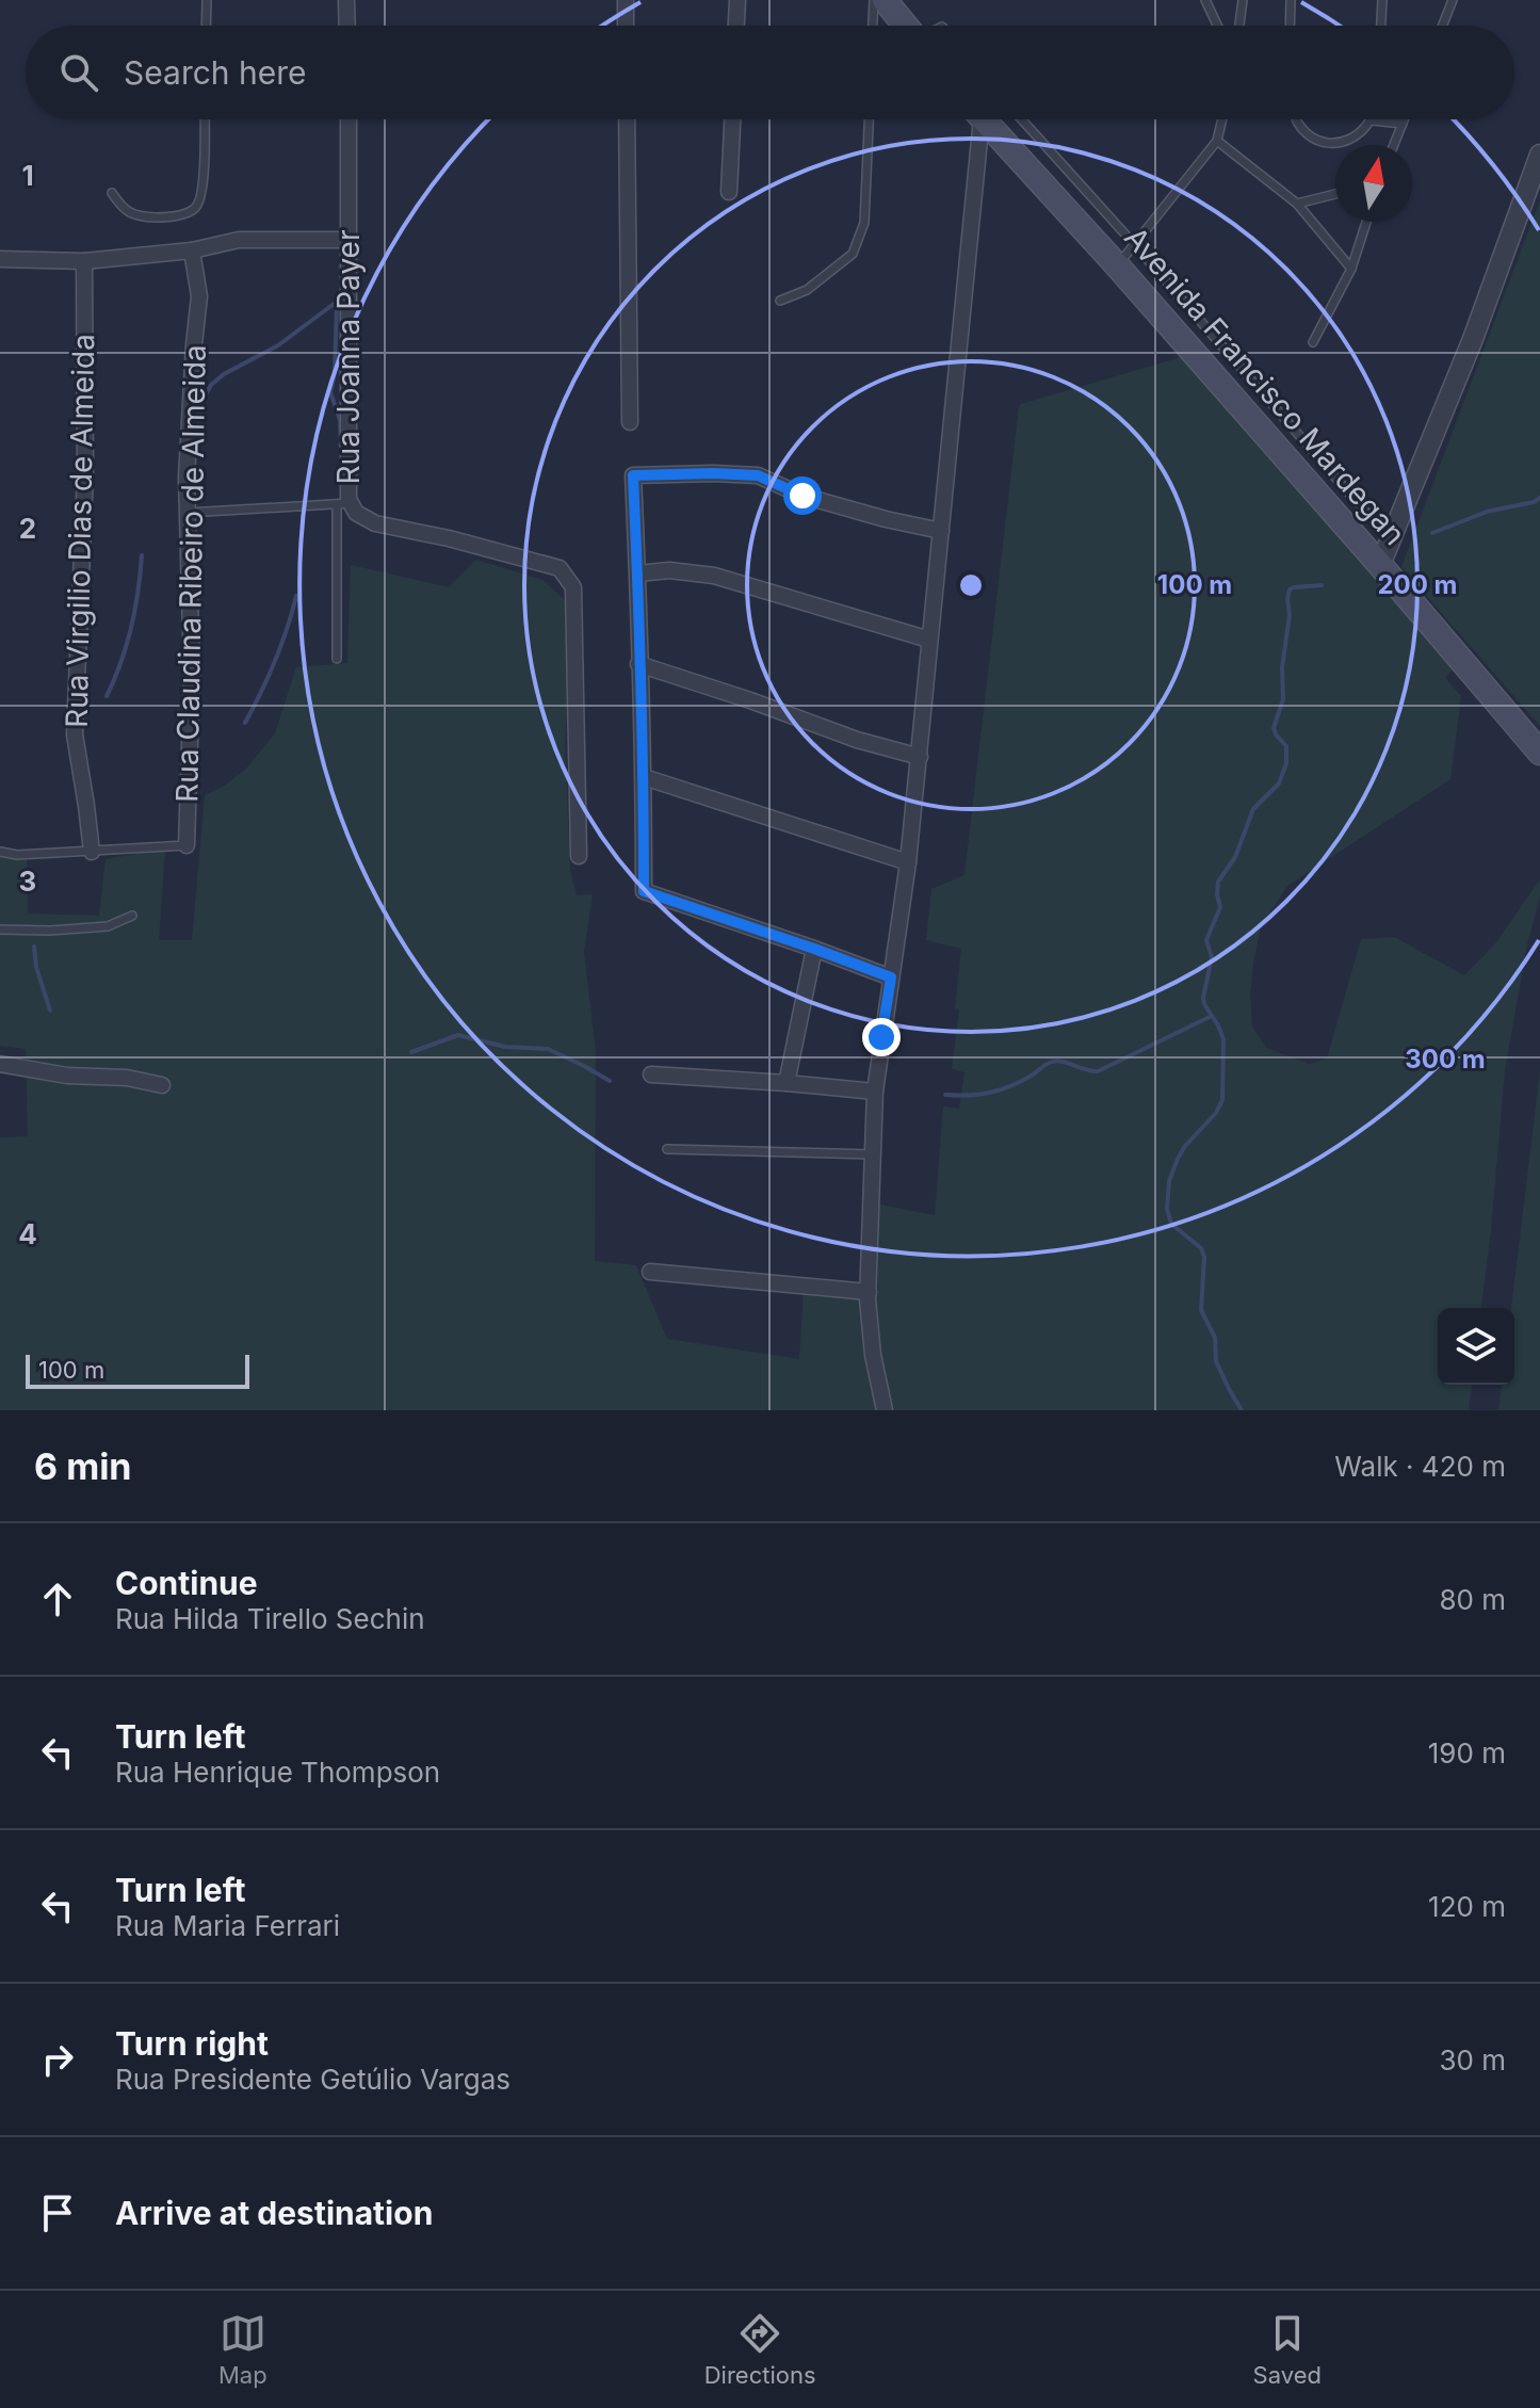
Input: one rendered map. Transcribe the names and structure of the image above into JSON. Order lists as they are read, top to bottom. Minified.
{"streets":{"main road":["Avenida Francisco Mardegan"],"street":["Rua Joanna Payer","Rua Virgilio Dias de Almeida","Rua Claudina Ribeiro de Almeida"]},"scale_bar":"100 m","north":"top","page":{"search":"Search here","scale":"100 m","heading":["6 min","Walk · 420 m"],"list":[["Continue","Rua Hilda Tirello Sechin","80 m"],["Turn left","Rua Henrique Thompson","190 m"],["Turn left","Rua Maria Ferrari","120 m"],["Turn right","Rua Presidente Getúlio Vargas","30 m"],"Arrive at destination"],"nav":["Map","Directions","Saved"]},"grid":{"rows":["1","2","3","4"]},"rings":["100 m","200 m","300 m"]}
